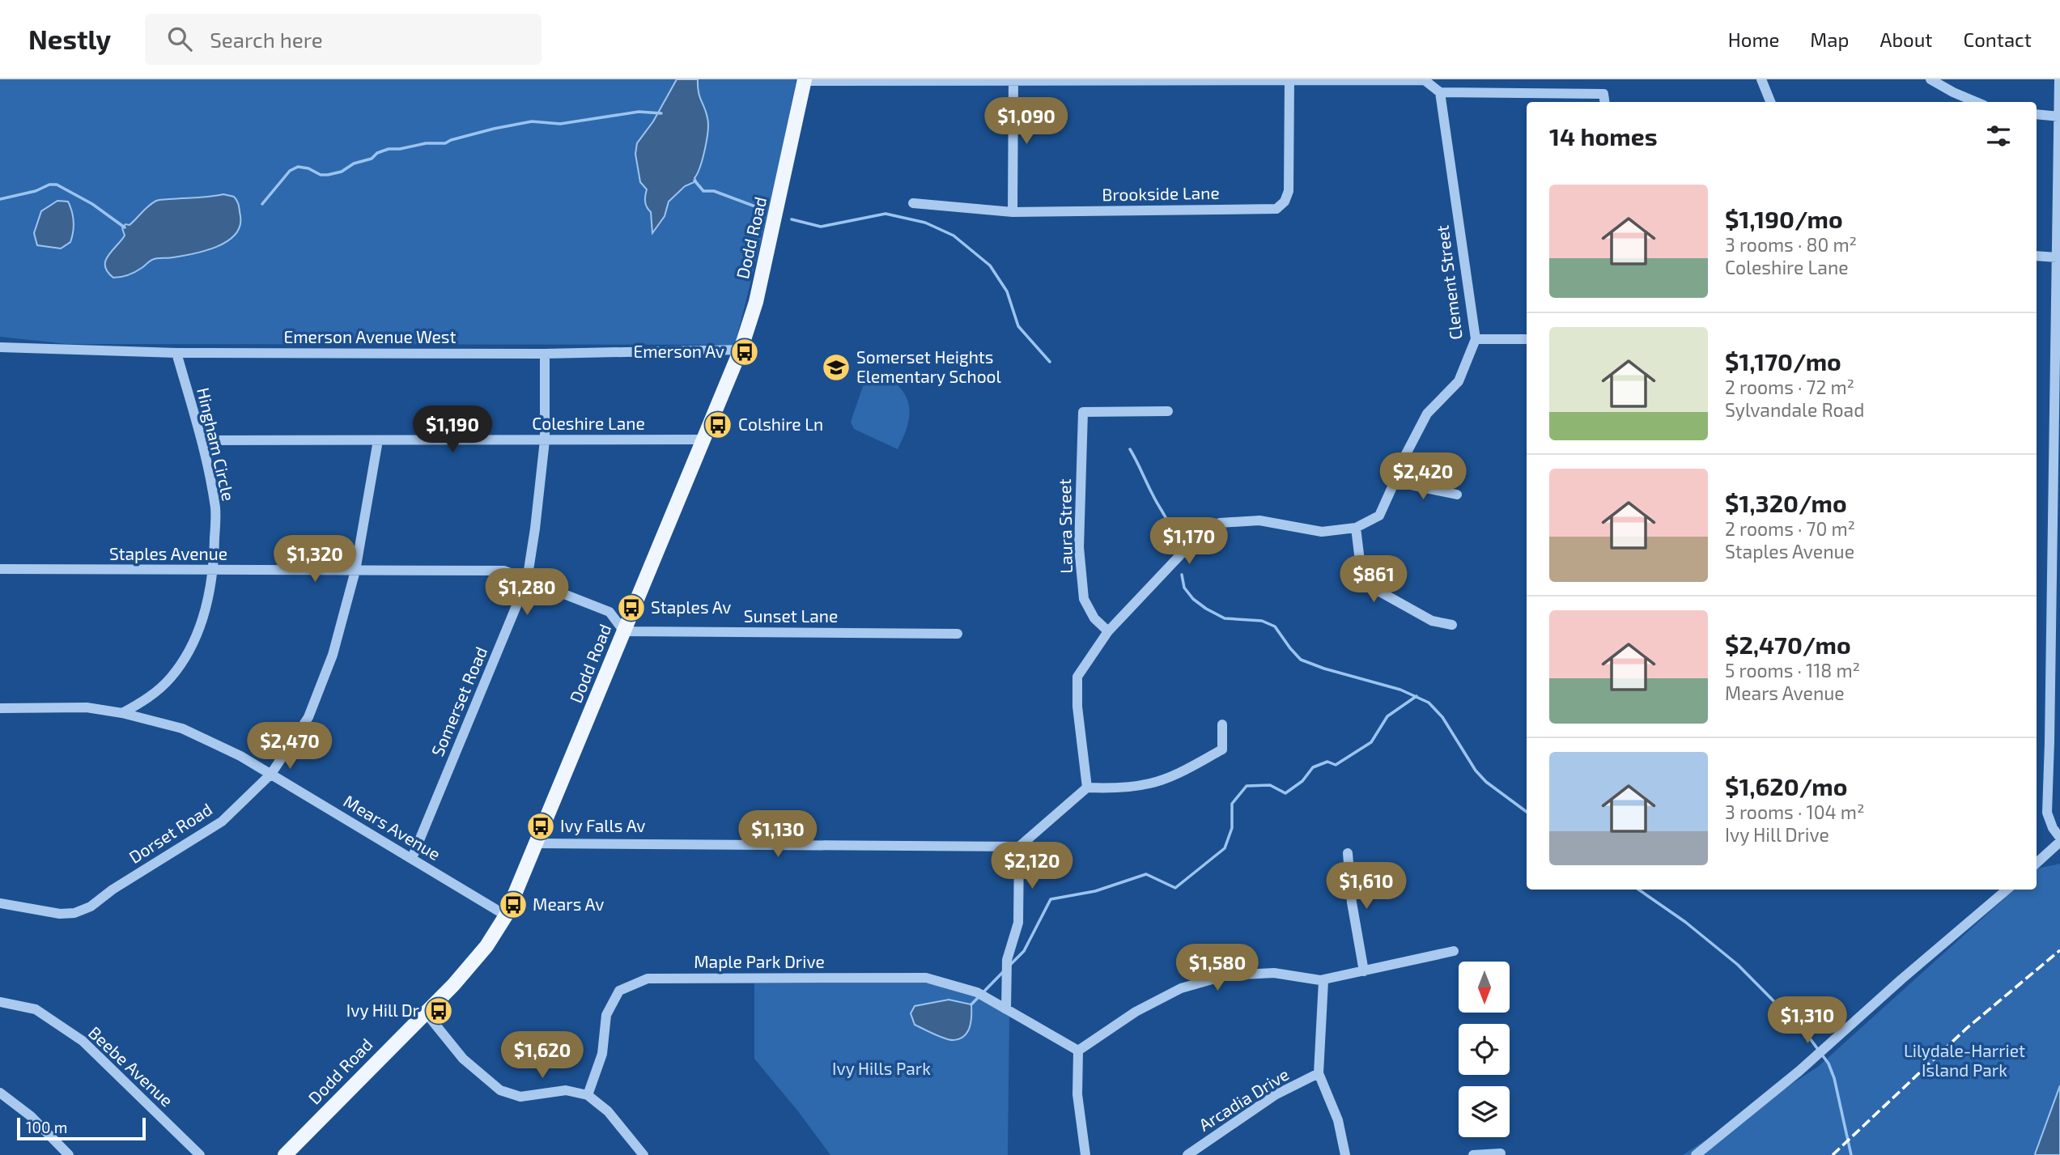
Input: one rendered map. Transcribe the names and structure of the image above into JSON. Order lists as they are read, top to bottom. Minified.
{"streets":{"main road":["Dodd Road"],"street":["Brookside Lane","Clement Street","Emerson Avenue West","Coleshire Lane","Hingham Circle","Laura Street","Staples Avenue","Sunset Lane","Somerset Road","Mears Avenue","Dorset Road","Maple Park Drive","Beebe Avenue","Arcadia Drive"]},"crossings":[["Dodd Road","Emerson Avenue West"],["Dodd Road","Coleshire Lane"],["Dodd Road","Staples Avenue"],["Dodd Road","Sunset Lane"],["Dodd Road","Mears Avenue"],["Emerson Avenue West","Hingham Circle"],["Emerson Avenue West","Somerset Road"],["Coleshire Lane","Hingham Circle"],["Coleshire Lane","Somerset Road"],["Coleshire Lane","Dorset Road"],["Hingham Circle","Staples Avenue"],["Hingham Circle","Mears Avenue"],["Staples Avenue","Sunset Lane"],["Staples Avenue","Somerset Road"],["Staples Avenue","Dorset Road"],["Somerset Road","Mears Avenue"],["Mears Avenue","Dorset Road"]],"parks":["Lilydale-Harriet Island Park","Ivy Hills Park"],"places":{"bus stop":["Emerson Av","Colshire Ln","Staples Av","Ivy Falls Av","Mears Av","Ivy Hill Dr"],"school or university":["Somerset Heights Elementary School"]},"scale_bar":"100 m","north":"bottom","page":{"header":"Nestly","search":"Search here","nav":["Home","Map","About","Contact"],"price":["$1,090","$1,190","$2,420","$1,170","$1,320","$861","$1,280","$2,470","$1,130","$2,120","$1,610","$1,580","$1,310","$1,620"],"heading":"14 homes","list":[{"name":"$1,190/mo","note":"3 rooms · 80 m² · Coleshire Lane"},{"name":"$1,170/mo","note":"2 rooms · 72 m² · Sylvandale Road"},{"name":"$1,320/mo","note":"2 rooms · 70 m² · Staples Avenue"},{"name":"$2,470/mo","note":"5 rooms · 118 m² · Mears Avenue"},{"name":"$1,620/mo","note":"3 rooms · 104 m² · Ivy Hill Drive"}],"scale":"100 m"}}
